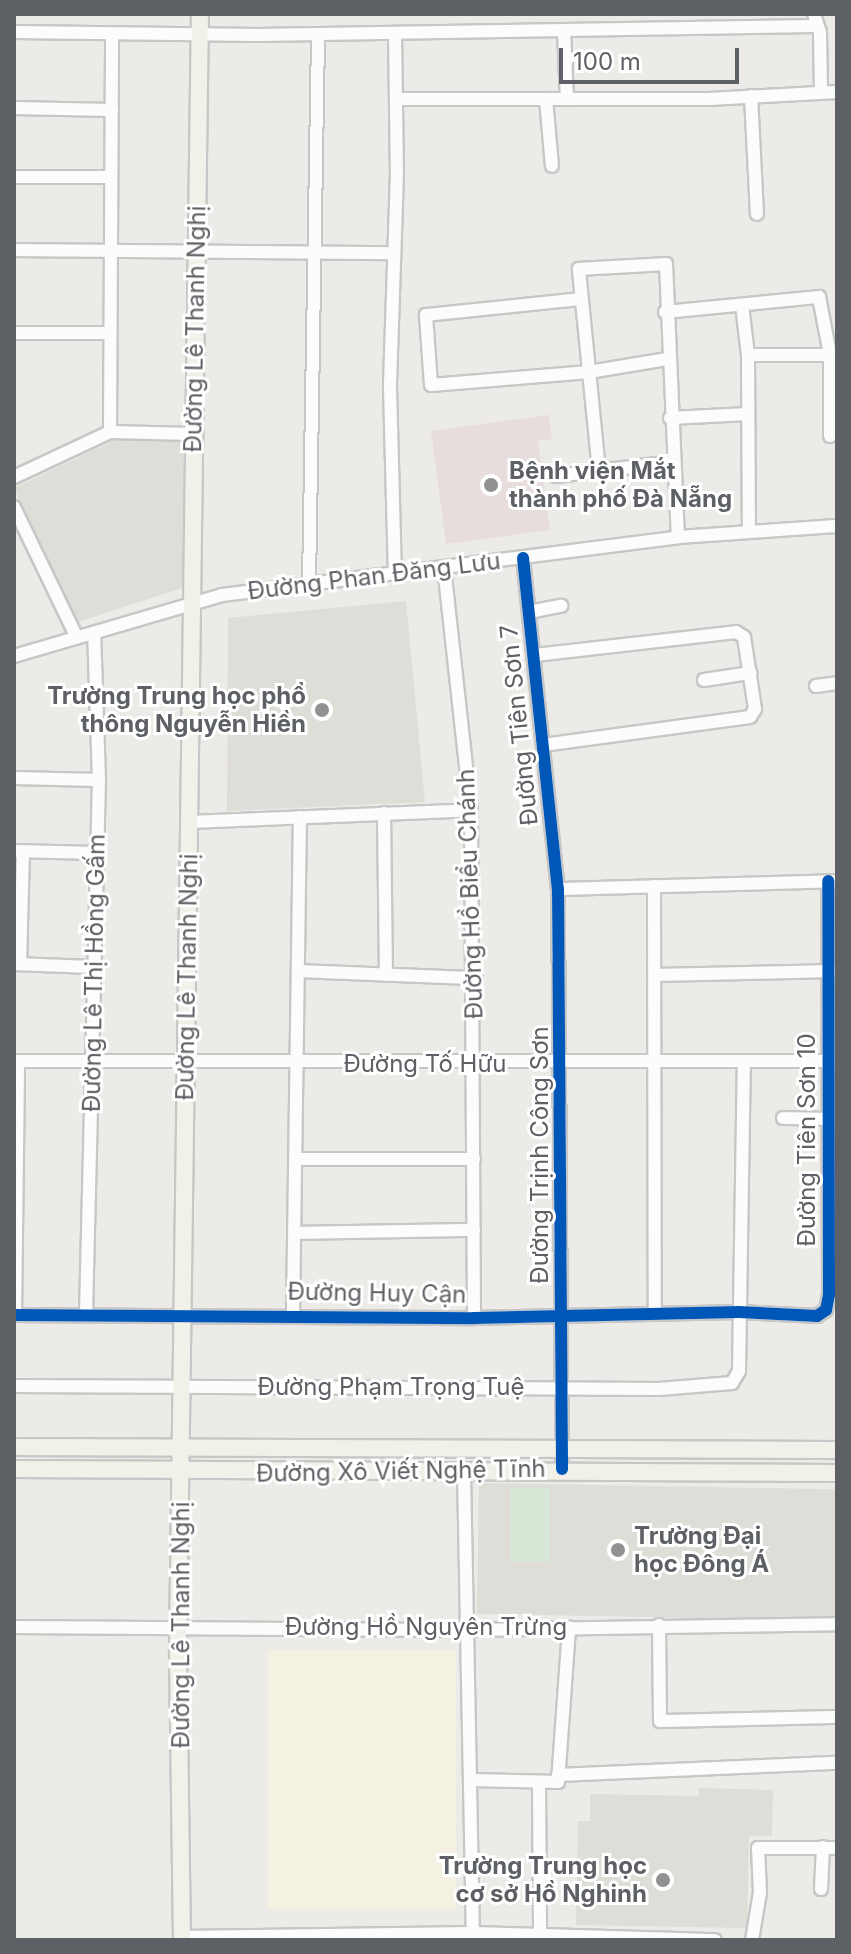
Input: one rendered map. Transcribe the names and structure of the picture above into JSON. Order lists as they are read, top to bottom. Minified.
{"streets":{"main road":["Đường Lê Thanh Nghị","Đường Xô Viết Nghệ Tĩnh"],"street":["Đường Phan Đăng Lưu","Đường Tiên Sơn 7","Đường Hồ Biểu Chánh","Đường Lê Thị Hồng Gấm","Đường Tố Hữu","Đường Tiên Sơn 10","Đường Trịnh Công Sơn","Đường Huy Cận","Đường Phạm Trọng Tuệ","Đường Hồ Nguyên Trừng"]},"crossings":[["Đường Lê Thanh Nghị","Đường Phan Đăng Lưu"],["Đường Lê Thanh Nghị","Đường Tố Hữu"],["Đường Lê Thanh Nghị","Đường Huy Cận"],["Đường Lê Thanh Nghị","Đường Phạm Trọng Tuệ"],["Đường Lê Thanh Nghị","Đường Xô Viết Nghệ Tĩnh"],["Đường Lê Thanh Nghị","Đường Hồ Nguyên Trừng"],["Đường Phan Đăng Lưu","Đường Tiên Sơn 7"],["Đường Phan Đăng Lưu","Đường Hồ Biểu Chánh"],["Đường Phan Đăng Lưu","Đường Lê Thị Hồng Gấm"],["Đường Tiên Sơn 7","Đường Trịnh Công Sơn"],["Đường Hồ Biểu Chánh","Đường Tố Hữu"],["Đường Hồ Biểu Chánh","Đường Huy Cận"],["Đường Lê Thị Hồng Gấm","Đường Tố Hữu"],["Đường Lê Thị Hồng Gấm","Đường Huy Cận"],["Đường Tố Hữu","Đường Tiên Sơn 10"],["Đường Tố Hữu","Đường Trịnh Công Sơn"],["Đường Tố Hữu","Đường Phạm Trọng Tuệ"],["Đường Tiên Sơn 10","Đường Huy Cận"],["Đường Tiên Sơn 10","Đường Phạm Trọng Tuệ"],["Đường Trịnh Công Sơn","Đường Huy Cận"],["Đường Trịnh Công Sơn","Đường Phạm Trọng Tuệ"],["Đường Trịnh Công Sơn","Đường Xô Viết Nghệ Tĩnh"],["Đường Huy Cận","Đường Phạm Trọng Tuệ"]],"places":["Bệnh viện Mắt thành phố Đà Nẵng","Trường Trung học phổ thông Nguyễn Hiền","Trường Đại học Đông Á","Trường Trung học cơ sở Hồ Nghinh"],"scale_bar":"100 m"}
